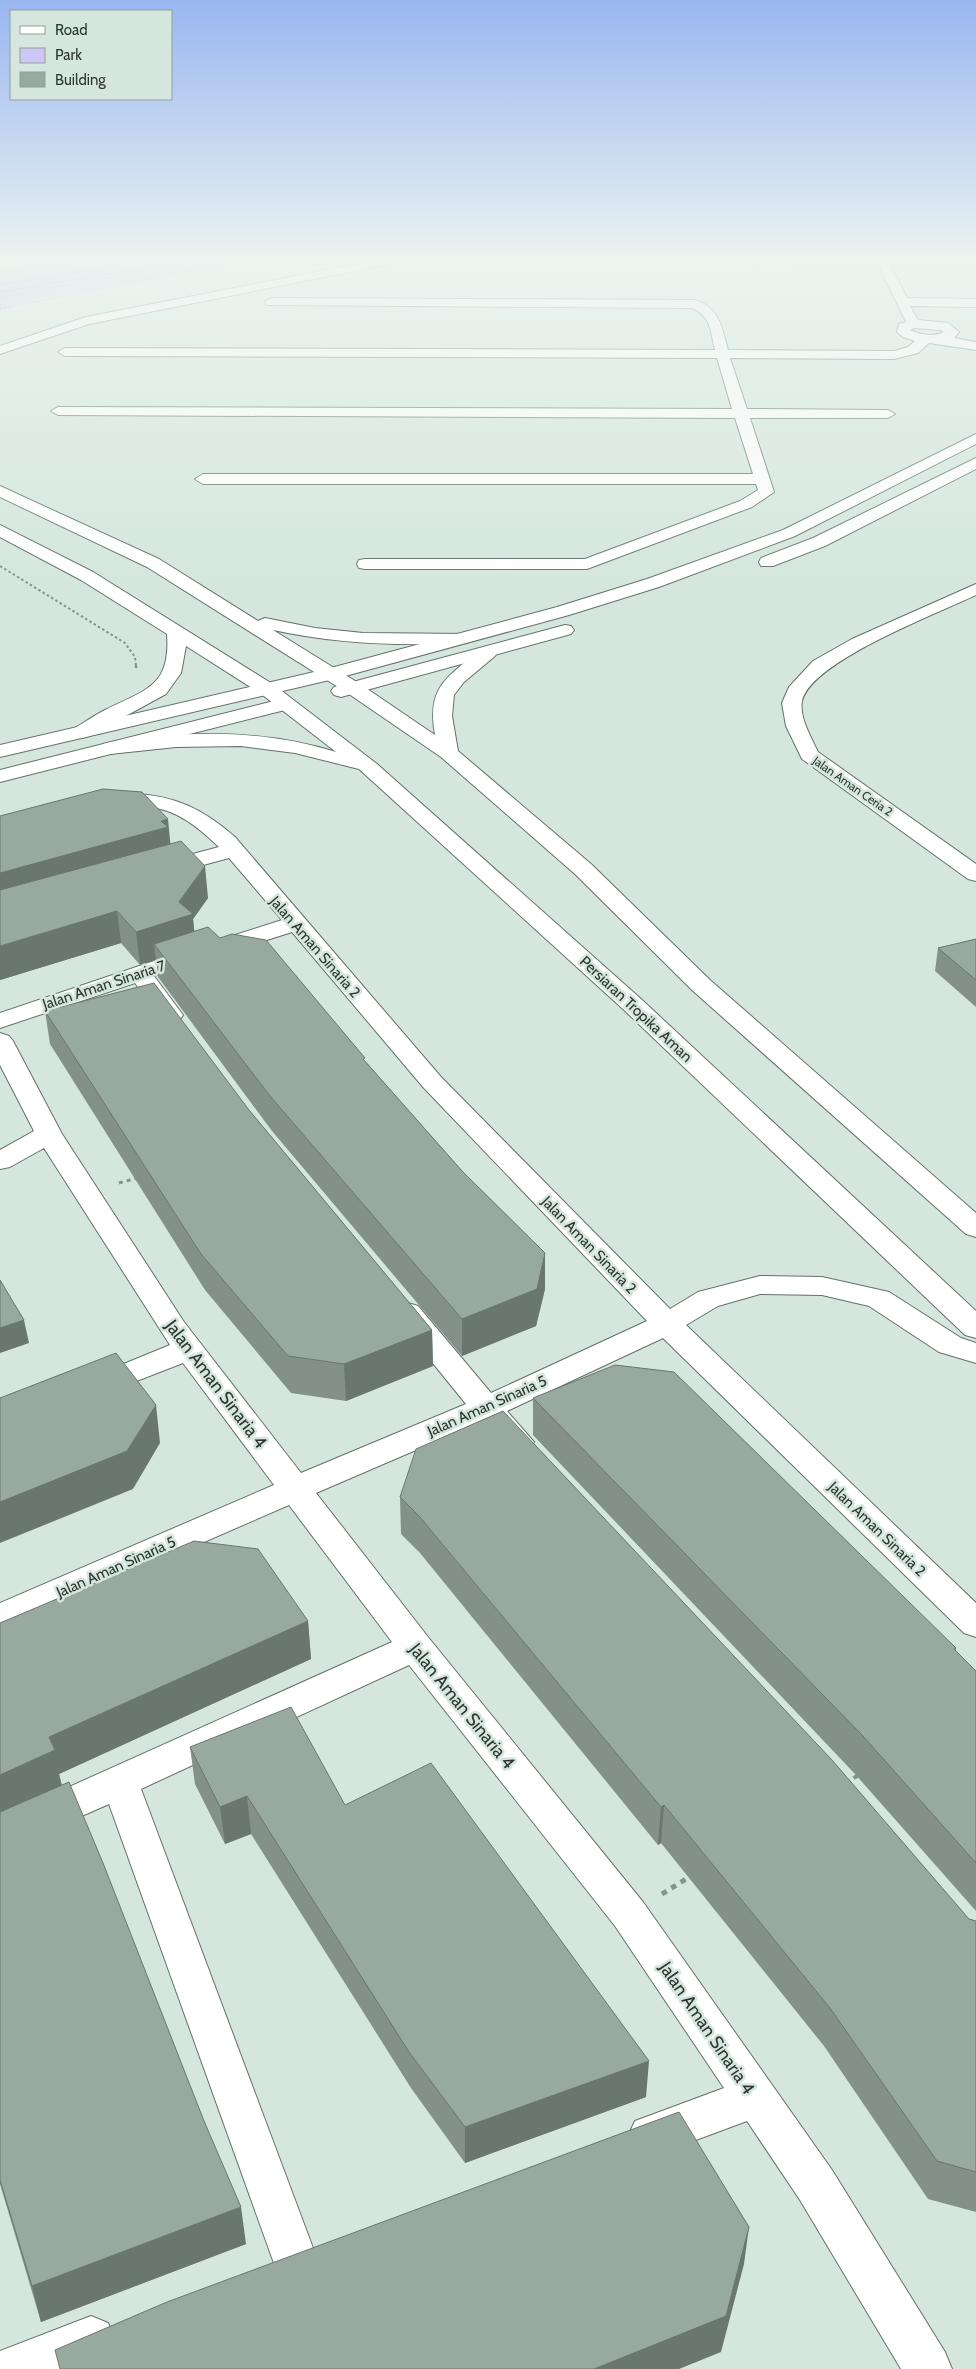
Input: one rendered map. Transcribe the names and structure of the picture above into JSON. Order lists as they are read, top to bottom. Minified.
{"streets":{"street":["Jalan Aman Ceria 2","Jalan Aman Sinaria 2","Jalan Aman Sinaria 7","Persiaran Tropika Aman","Jalan Aman Sinaria 4","Jalan Aman Sinaria 5"]},"crossings":[["Jalan Aman Sinaria 2","Jalan Aman Sinaria 7"],["Jalan Aman Sinaria 2","Jalan Aman Sinaria 5"],["Jalan Aman Sinaria 4","Jalan Aman Sinaria 5"]],"legend":["Road","Park","Building"]}
